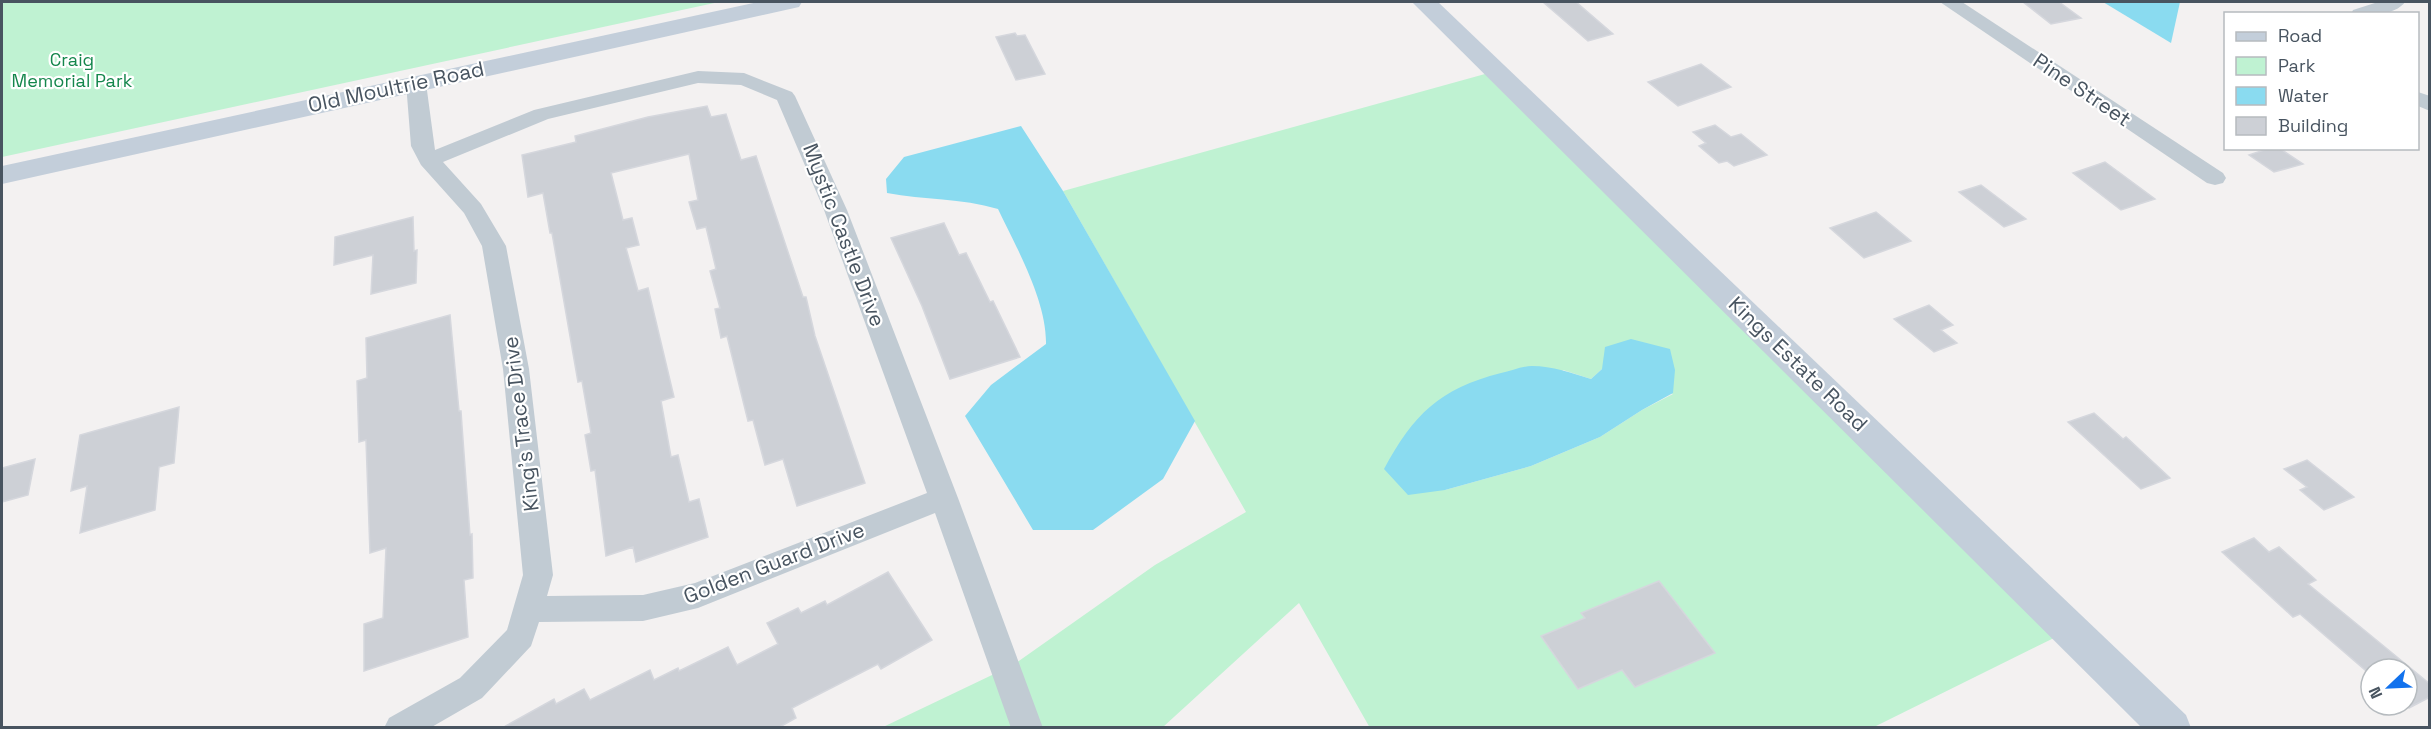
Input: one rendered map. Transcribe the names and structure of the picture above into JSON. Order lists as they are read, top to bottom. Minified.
{"streets":{"street":["Old Moultrie Road","Pine Street","Mystic Castle Drive","Kings Estate Road","King's Trace Drive","Golden Guard Drive"]},"crossings":[["Old Moultrie Road","King's Trace Drive"],["Mystic Castle Drive","King's Trace Drive"],["Mystic Castle Drive","Golden Guard Drive"],["King's Trace Drive","Golden Guard Drive"]],"parks":["Craig Memorial Park"],"legend":["Road","Park","Water","Building"],"north":"bottom left"}
